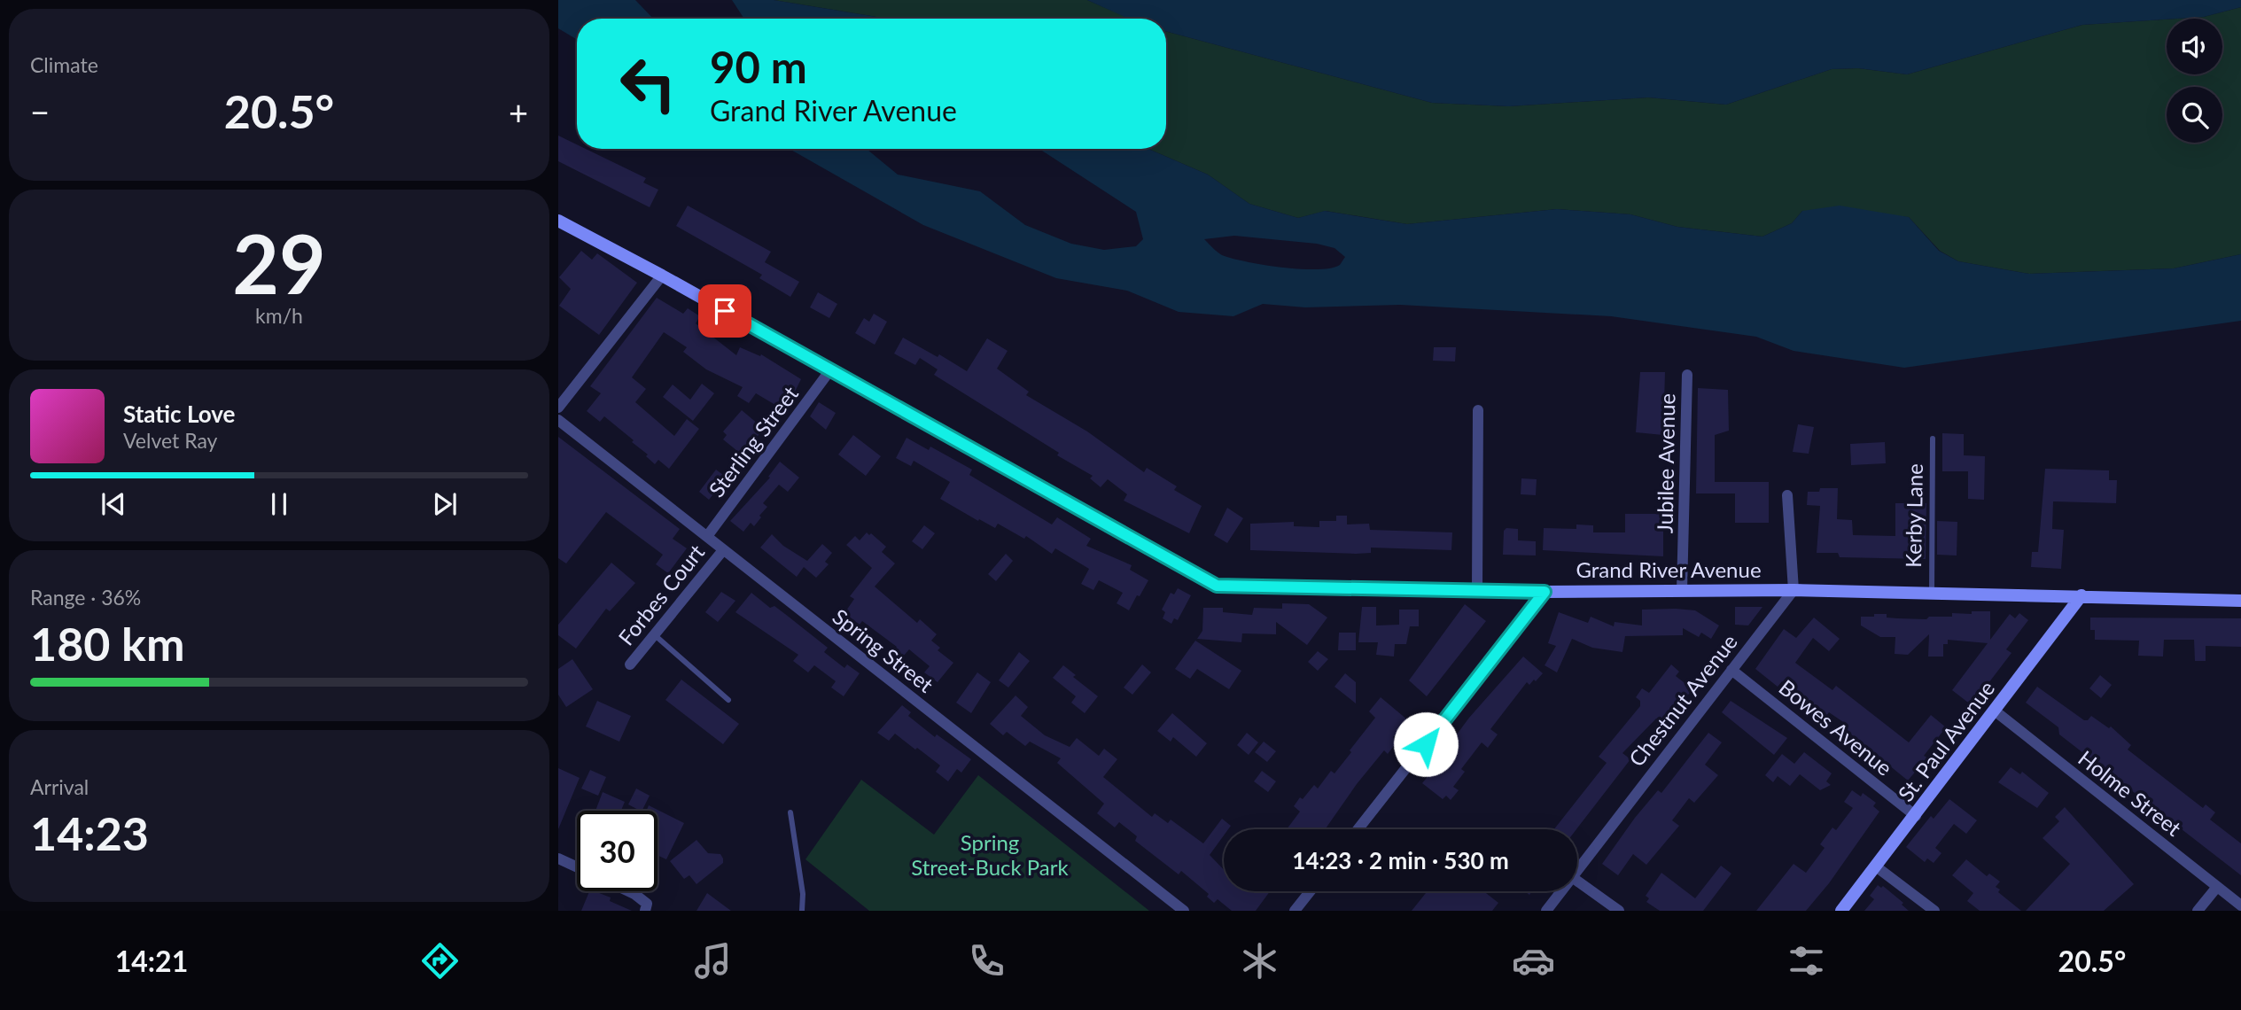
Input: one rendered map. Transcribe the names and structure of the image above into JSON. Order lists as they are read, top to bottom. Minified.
{"streets":{"street":["Sterling Street","Jubilee Avenue","Grand River Avenue","Forbes Court","Spring Street","Chestnut Avenue","Bowes Avenue","St. Paul Avenue","Holme Street"],"lane":["Kerby Lane"]},"crossings":[["Sterling Street","Grand River Avenue"],["Sterling Street","Spring Street"],["Jubilee Avenue","Grand River Avenue"],["Kerby Lane","Grand River Avenue"],["Grand River Avenue","Chestnut Avenue"],["Grand River Avenue","St. Paul Avenue"],["Forbes Court","Spring Street"],["Chestnut Avenue","Bowes Avenue"],["Bowes Avenue","St. Paul Avenue"],["St. Paul Avenue","Holme Street"]],"parks":["Spring Street-Buck Park"],"page":{"tile":["Climate",["29","km/h"],["Range · 36%","180 km"],["Arrival","14:23"]],"turn":["90 m","Grand River Avenue"],"heat":["−","20.5°","+"],"song":["Static Love","Velvet Ray"],"limit":"30","trip":"14:23 · 2 min · 530 m","tabs":["14:21","20.5°"]}}
